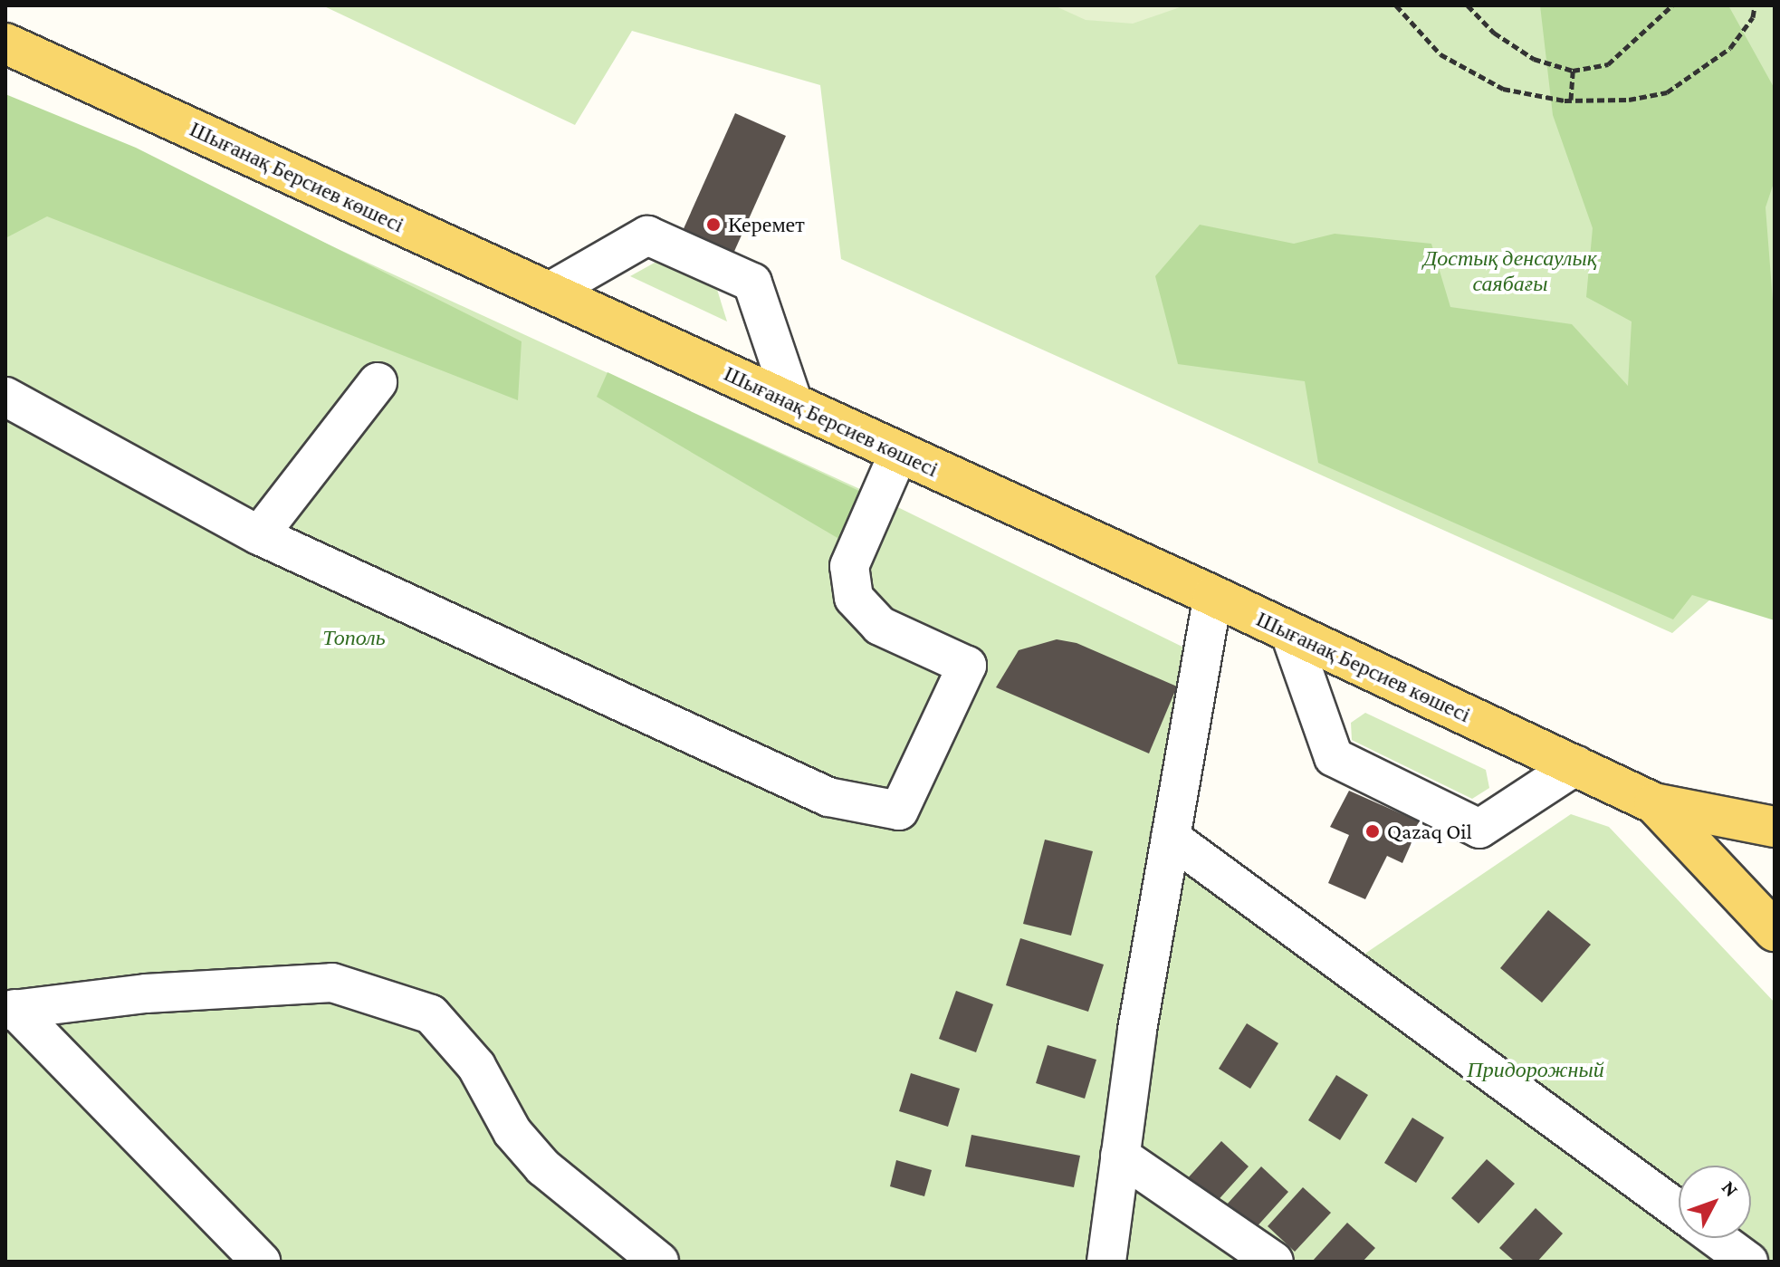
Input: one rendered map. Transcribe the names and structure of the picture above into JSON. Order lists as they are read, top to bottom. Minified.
{"streets":{"main road":["Шығанақ Берсиев көшесі"]},"parks":["Достық денсаулық саябағы","Тополь","Придорожный"],"places":["Керемет","Qazaq Oil"],"north":"top right"}
